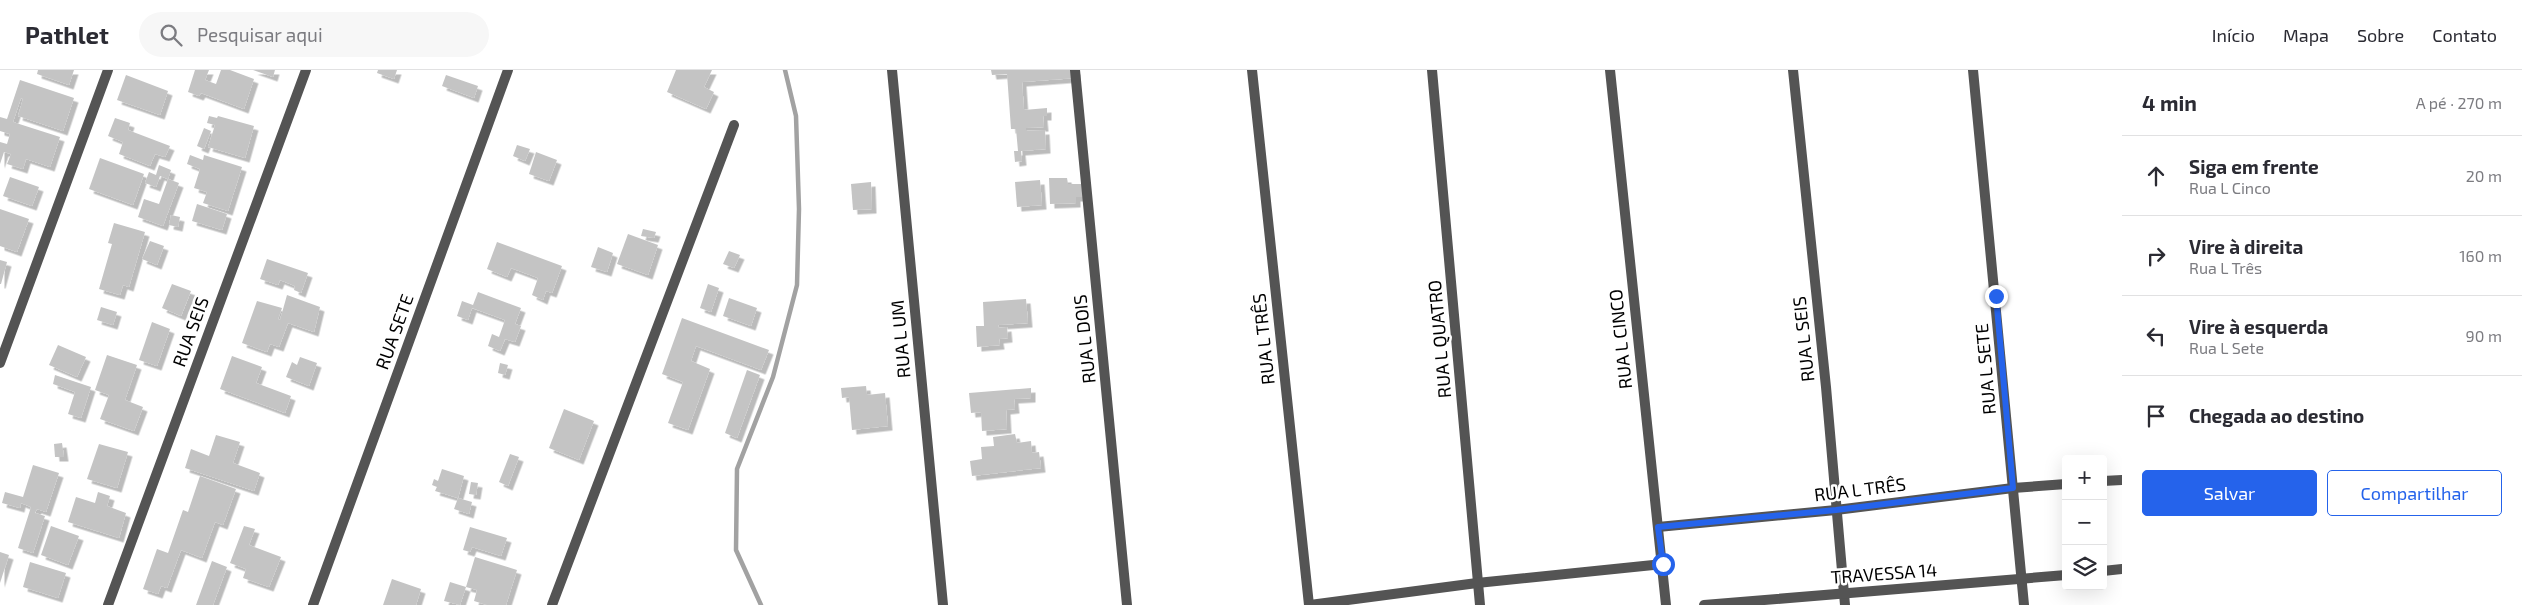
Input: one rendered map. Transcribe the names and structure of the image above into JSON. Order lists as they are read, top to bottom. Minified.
{"streets":{"street":["RUA SEIS","RUA SETE","RUA L UM","RUA L DOIS","RUA L TRÊS","RUA L QUATRO","RUA L CINCO","RUA L SEIS","RUA L SETE","TRAVESSA 14"]},"crossings":[["RUA L TRÊS","RUA L CINCO"],["RUA L TRÊS","RUA L SEIS"],["RUA L TRÊS","RUA L SETE"],["RUA L SEIS","TRAVESSA 14"],["RUA L SETE","TRAVESSA 14"]],"page":{"header":"Pathlet","search":"Pesquisar aqui","nav":["Início","Mapa","Sobre","Contato"],"heading":["4 min","A pé · 270 m"],"list":[["Siga em frente","Rua L Cinco","20 m"],["Vire à direita","Rua L Três","160 m"],["Vire à esquerda","Rua L Sete","90 m"],"Chegada ao destino"],"map_buttons":["+","−"],"buttons":["Salvar","Compartilhar"]}}
